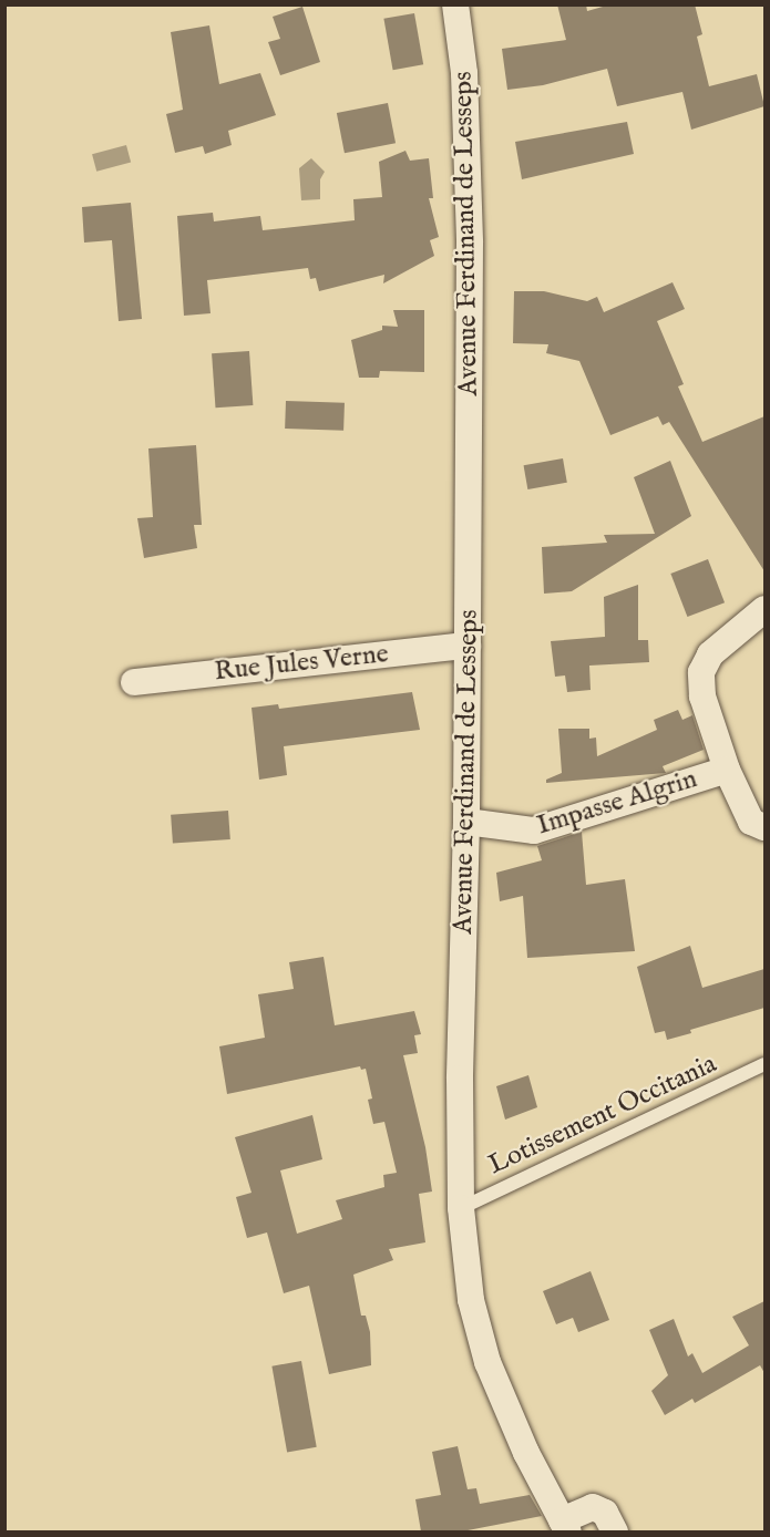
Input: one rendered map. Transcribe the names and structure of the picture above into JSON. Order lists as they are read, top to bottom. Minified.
{"streets":{"street":["Avenue Ferdinand de Lesseps","Rue Jules Verne","Impasse Algrin"],"lane":["Lotissement Occitania"]},"crossings":[["Avenue Ferdinand de Lesseps","Rue Jules Verne"],["Avenue Ferdinand de Lesseps","Impasse Algrin"],["Avenue Ferdinand de Lesseps","Lotissement Occitania"]]}
